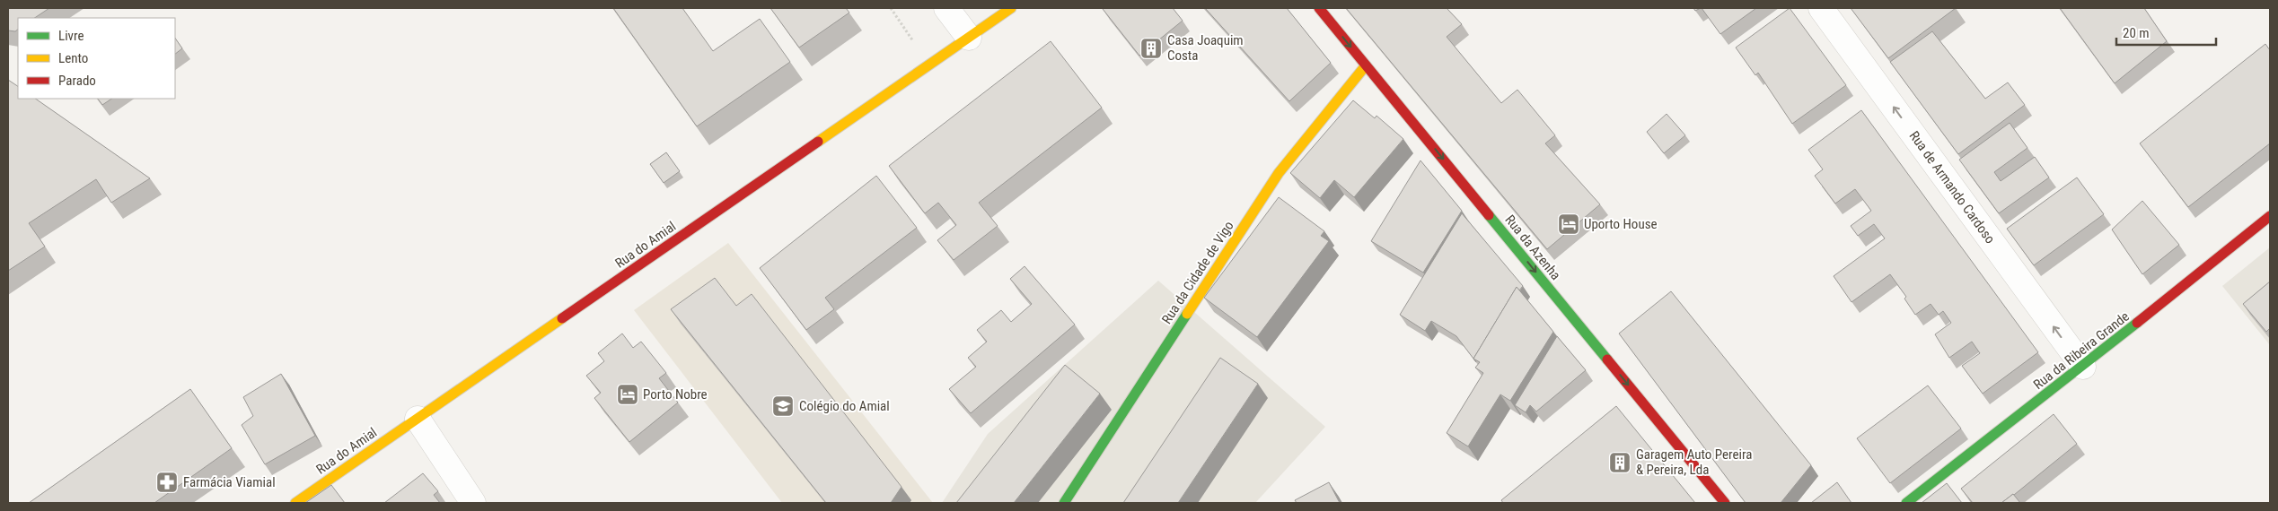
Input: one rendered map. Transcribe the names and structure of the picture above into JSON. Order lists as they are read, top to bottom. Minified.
{"streets":{"street":["Rua de Armando Cardoso","Rua do Amial","Rua da Azenha","Rua da Cidade de Vigo","Rua da Ribeira Grande"]},"crossings":[["Rua de Armando Cardoso","Rua da Ribeira Grande"],["Rua da Azenha","Rua da Cidade de Vigo"]],"one_way":["Rua de Armando Cardoso","Rua da Azenha"],"places":{"building":["Casa Joaquim Costa","Garagem Auto Pereira & Pereira, Lda"],"hotel":["Uporto House","Porto Nobre"],"school or university":["Colégio do Amial"],"pharmacy":["Farmácia Viamial"]},"legend":["Livre","Lento","Parado"],"scale_bar":"20 m"}
